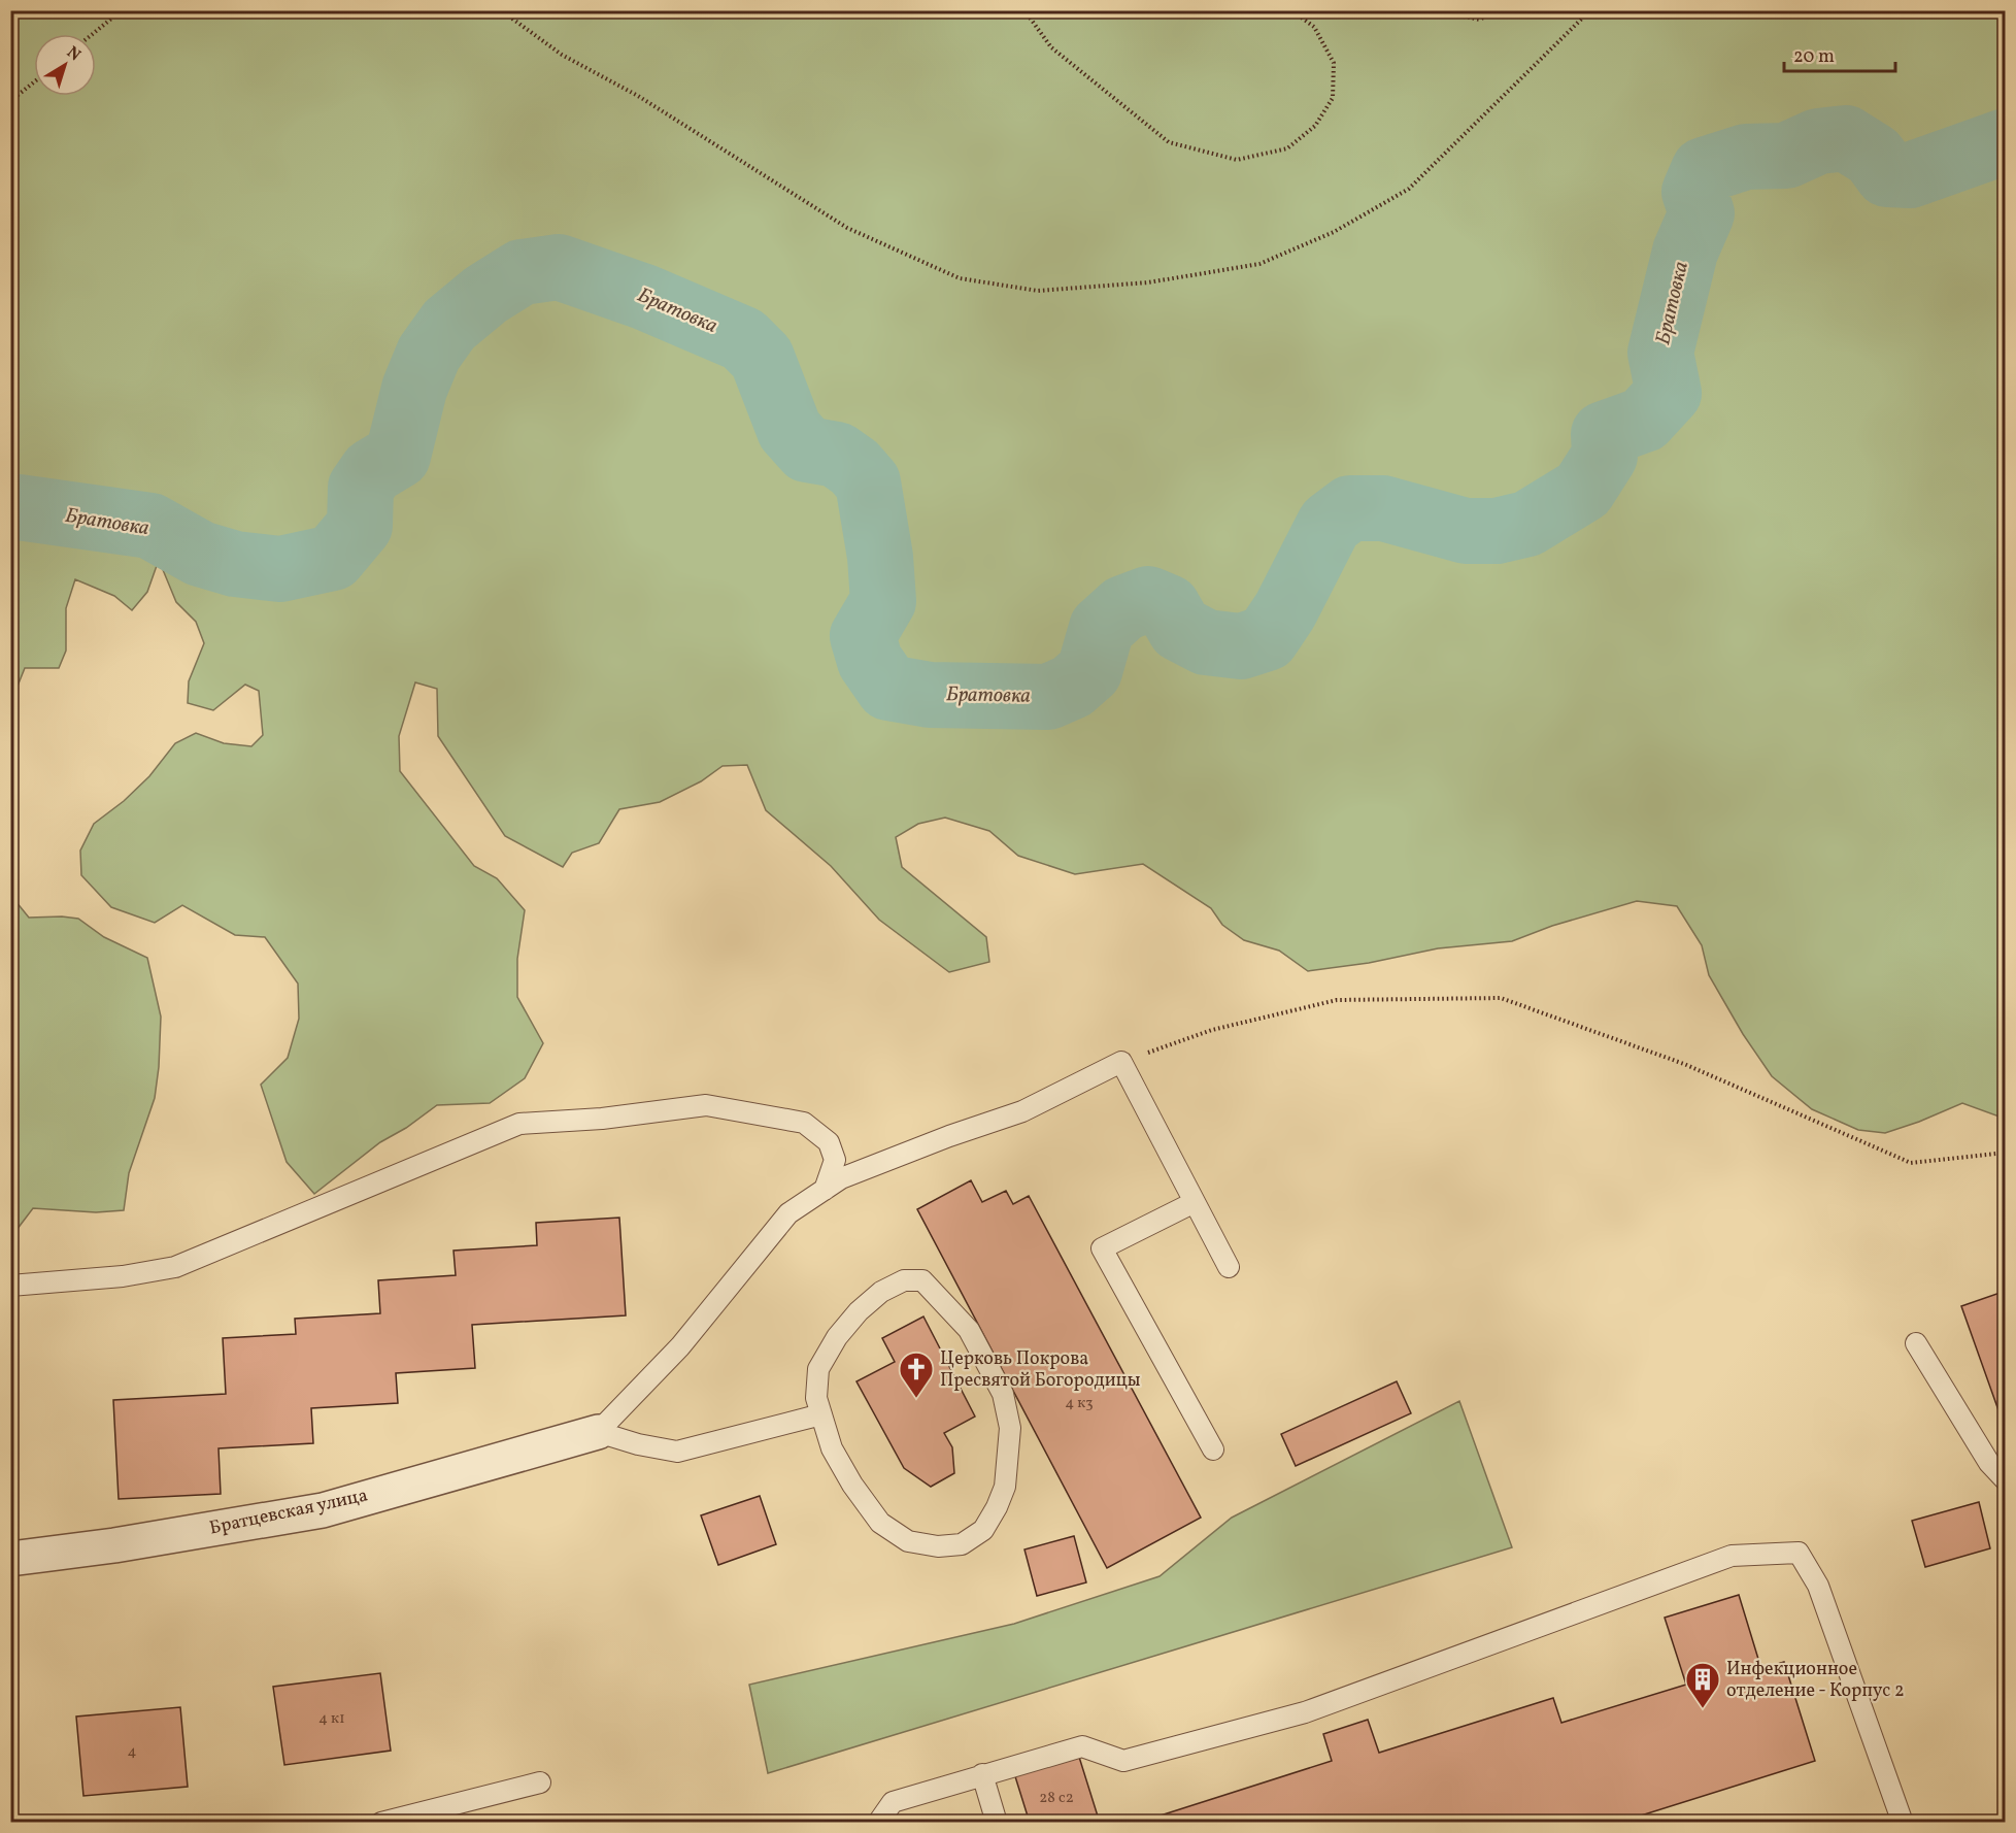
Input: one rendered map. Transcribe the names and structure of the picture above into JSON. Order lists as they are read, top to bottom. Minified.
{"streets":{"street":["Братцевская улица"]},"water":["Братовка"],"places":{"church":["Церковь Покрова Пресвятой Богородицы"],"building":["Инфекционное отделение - Корпус 2"]},"house_numbers":["4 к3","4 к1","4","28 с2"],"scale_bar":"20 m","north":"top right"}
